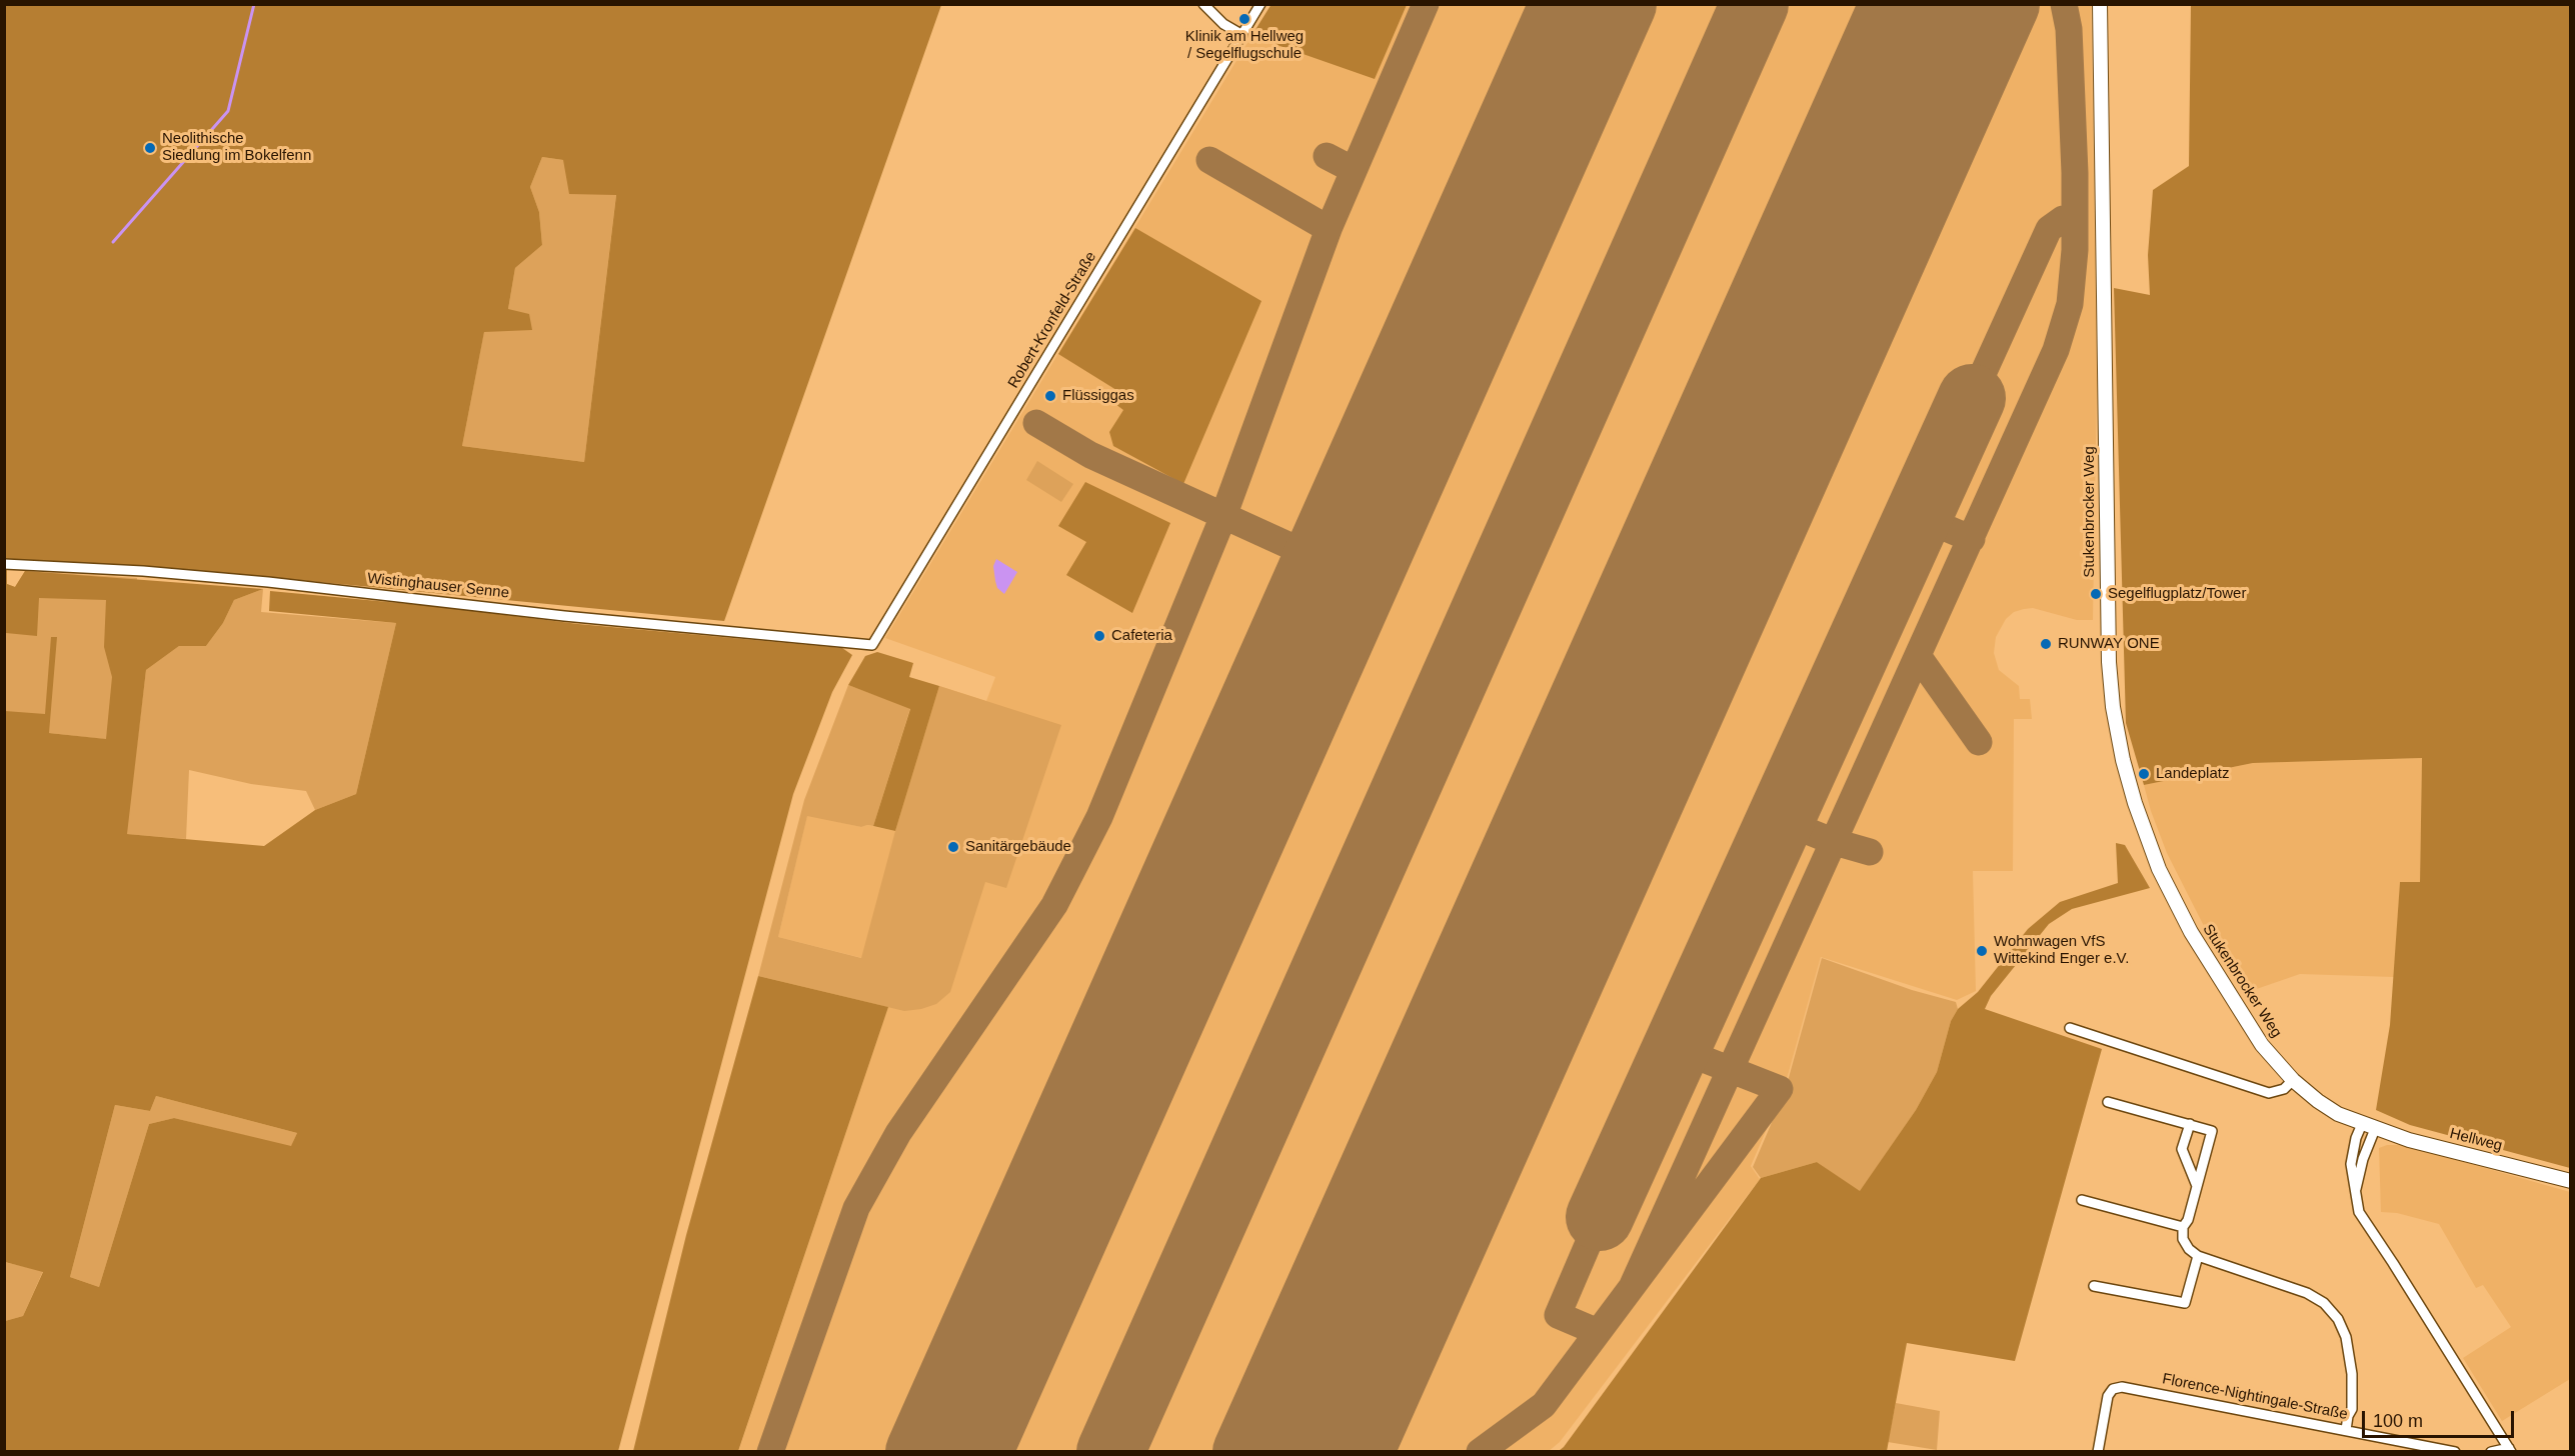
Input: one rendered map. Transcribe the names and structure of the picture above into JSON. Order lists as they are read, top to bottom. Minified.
{"streets":{"street":["Robert-Kronfeld-Straße","Stukenbrocker Weg","Wistinghauser Senne","Hellweg","Florence-Nightingale-Straße"]},"crossings":[["Robert-Kronfeld-Straße","Wistinghauser Senne"],["Stukenbrocker Weg","Hellweg"]],"places":["Klinik am Hellweg / Segelflugschule","Neolithische Siedlung im Bokelfenn","Flüssiggas","Segelflugplatz/Tower","Cafeteria","RUNWAY ONE","Landeplatz","Sanitärgebäude","Wohnwagen VfS Wittekind Enger e.V."],"scale_bar":"100 m"}
